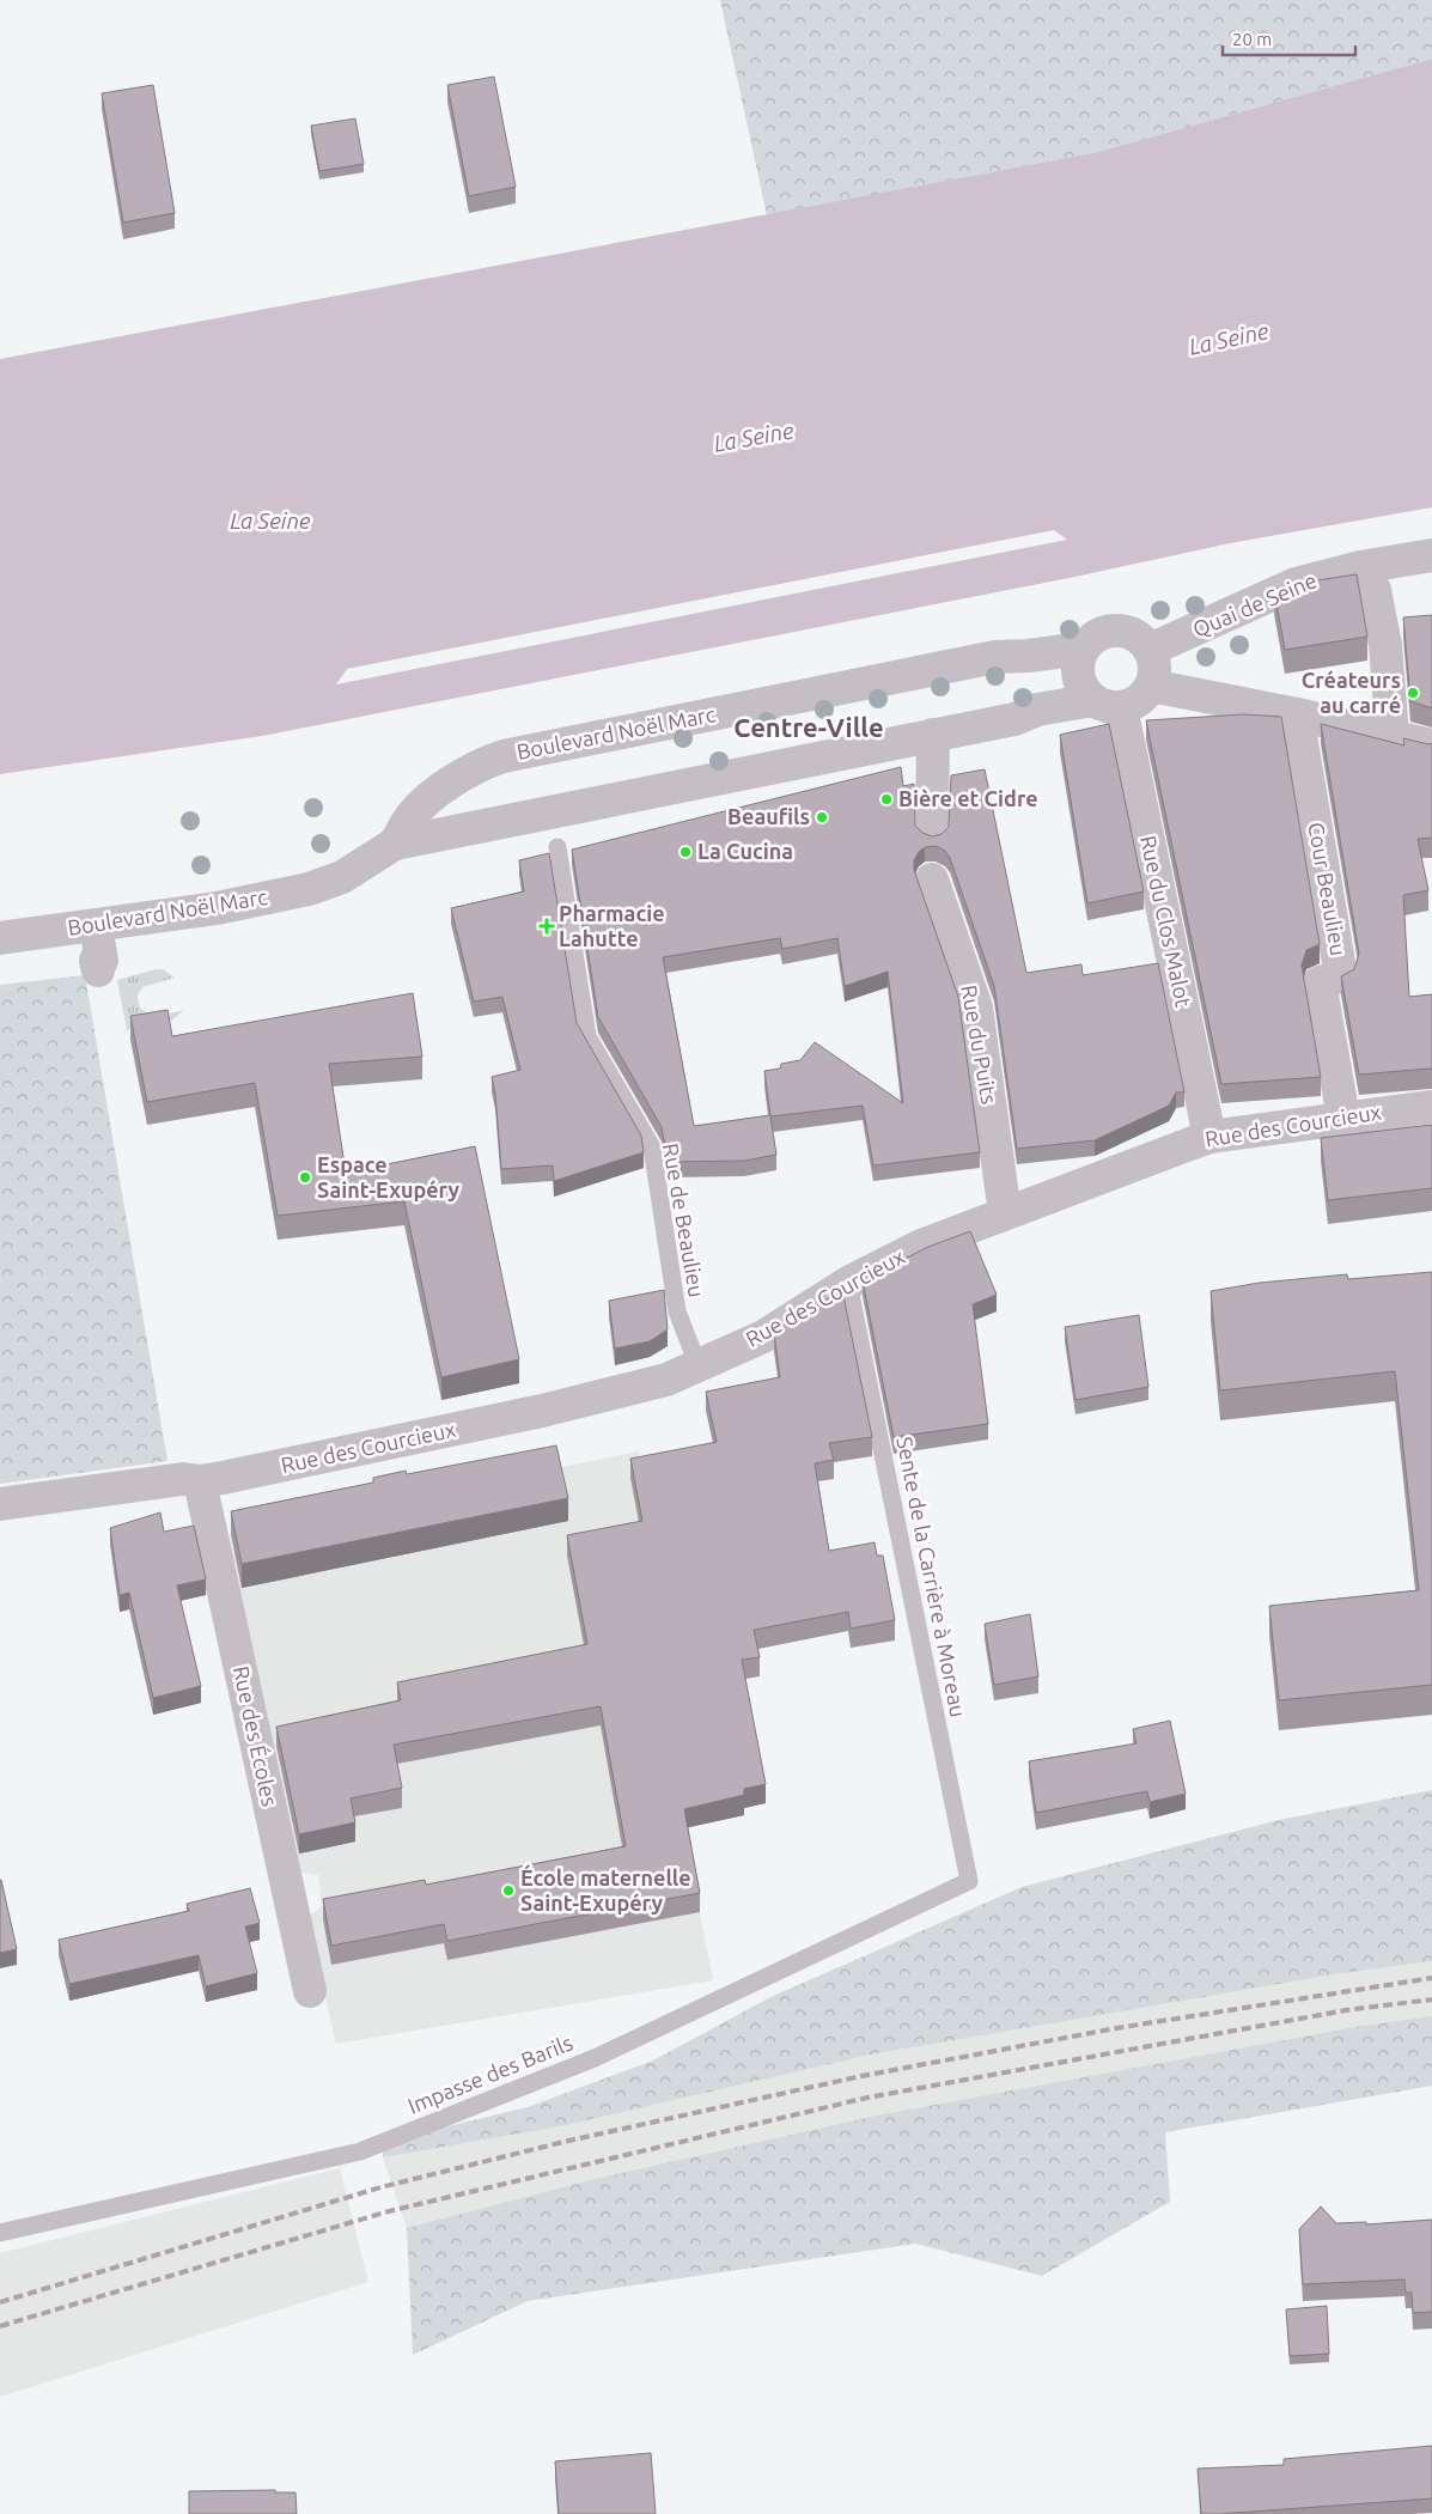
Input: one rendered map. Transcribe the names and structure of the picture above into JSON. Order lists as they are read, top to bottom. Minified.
{"streets":{"street":["Quai de Seine","Boulevard Noël Marc","Cour Beaulieu","Rue du Clos Malot","Rue du Puits","Rue des Courcieux","Rue des Écoles"],"lane":["Rue de Beaulieu","Sente de la Carrière à Moreau","Impasse des Barils"]},"crossings":[["Quai de Seine","Boulevard Noël Marc"],["Quai de Seine","Rue du Clos Malot"],["Boulevard Noël Marc","Rue du Clos Malot"],["Cour Beaulieu","Rue des Courcieux"],["Rue du Clos Malot","Rue des Courcieux"],["Rue du Puits","Rue des Courcieux"],["Rue des Courcieux","Rue de Beaulieu"],["Rue des Courcieux","Sente de la Carrière à Moreau"],["Rue des Courcieux","Rue des Écoles"],["Sente de la Carrière à Moreau","Impasse des Barils"]],"districts":["Centre-Ville"],"water":["La Seine"],"places":{"other":["Créateurs au carré","Bière et Cidre","Beaufils","La Cucina","Espace Saint-Exupéry","École maternelle Saint-Exupéry"],"health":["Pharmacie Lahutte"]},"scale_bar":"20 m"}
